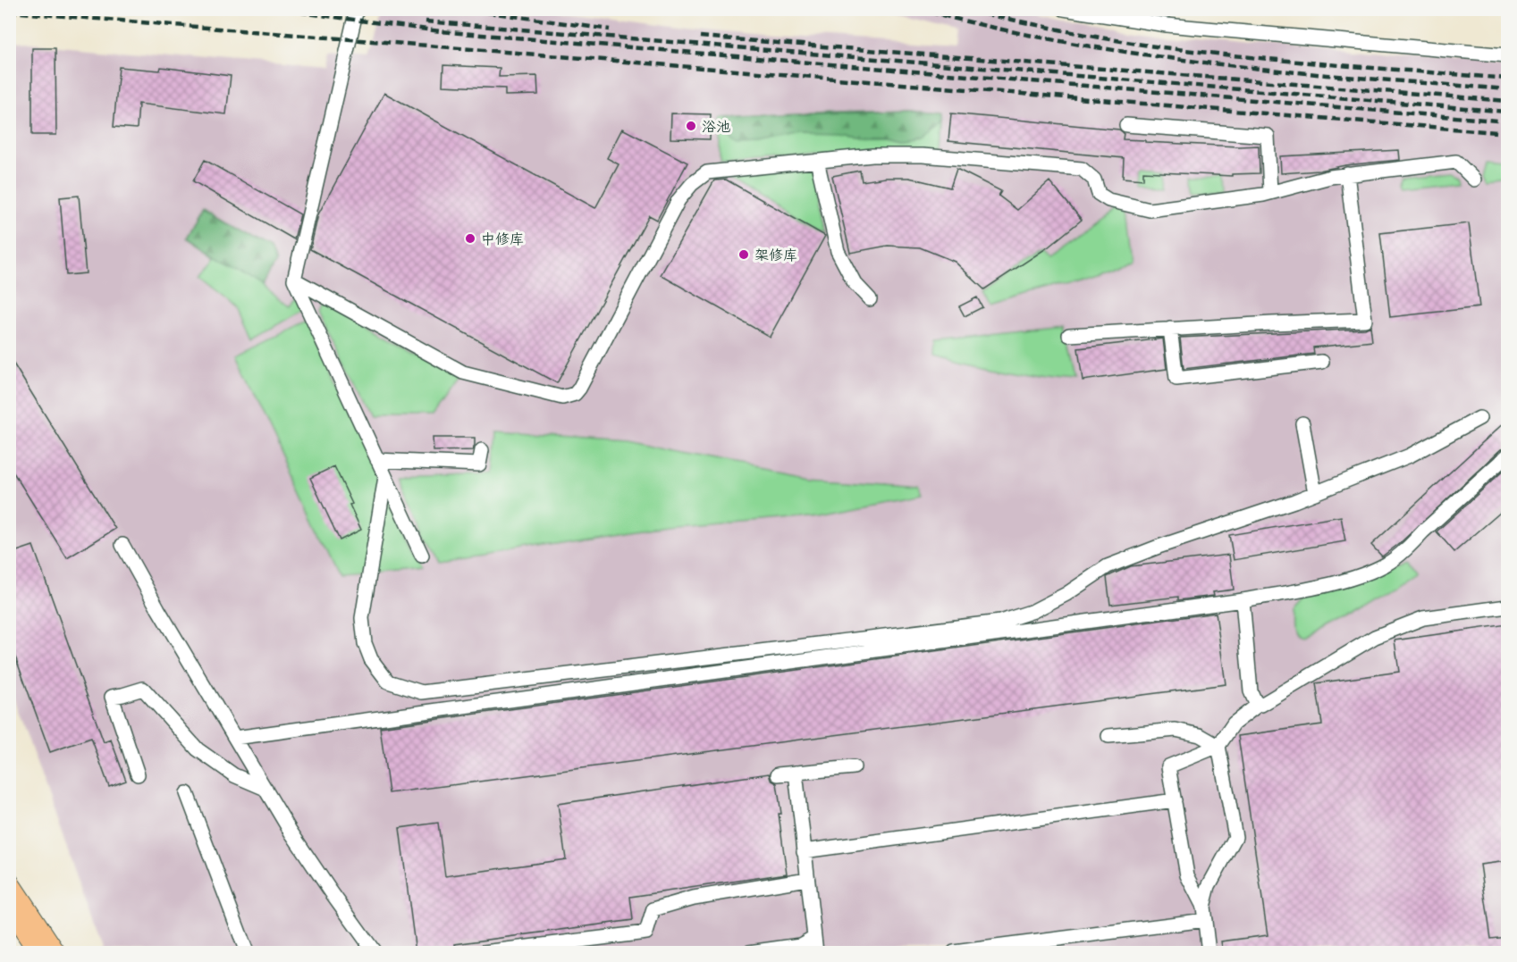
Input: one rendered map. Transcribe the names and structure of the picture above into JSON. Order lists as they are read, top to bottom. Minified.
{"places":["浴池","中修库","架修库"]}
